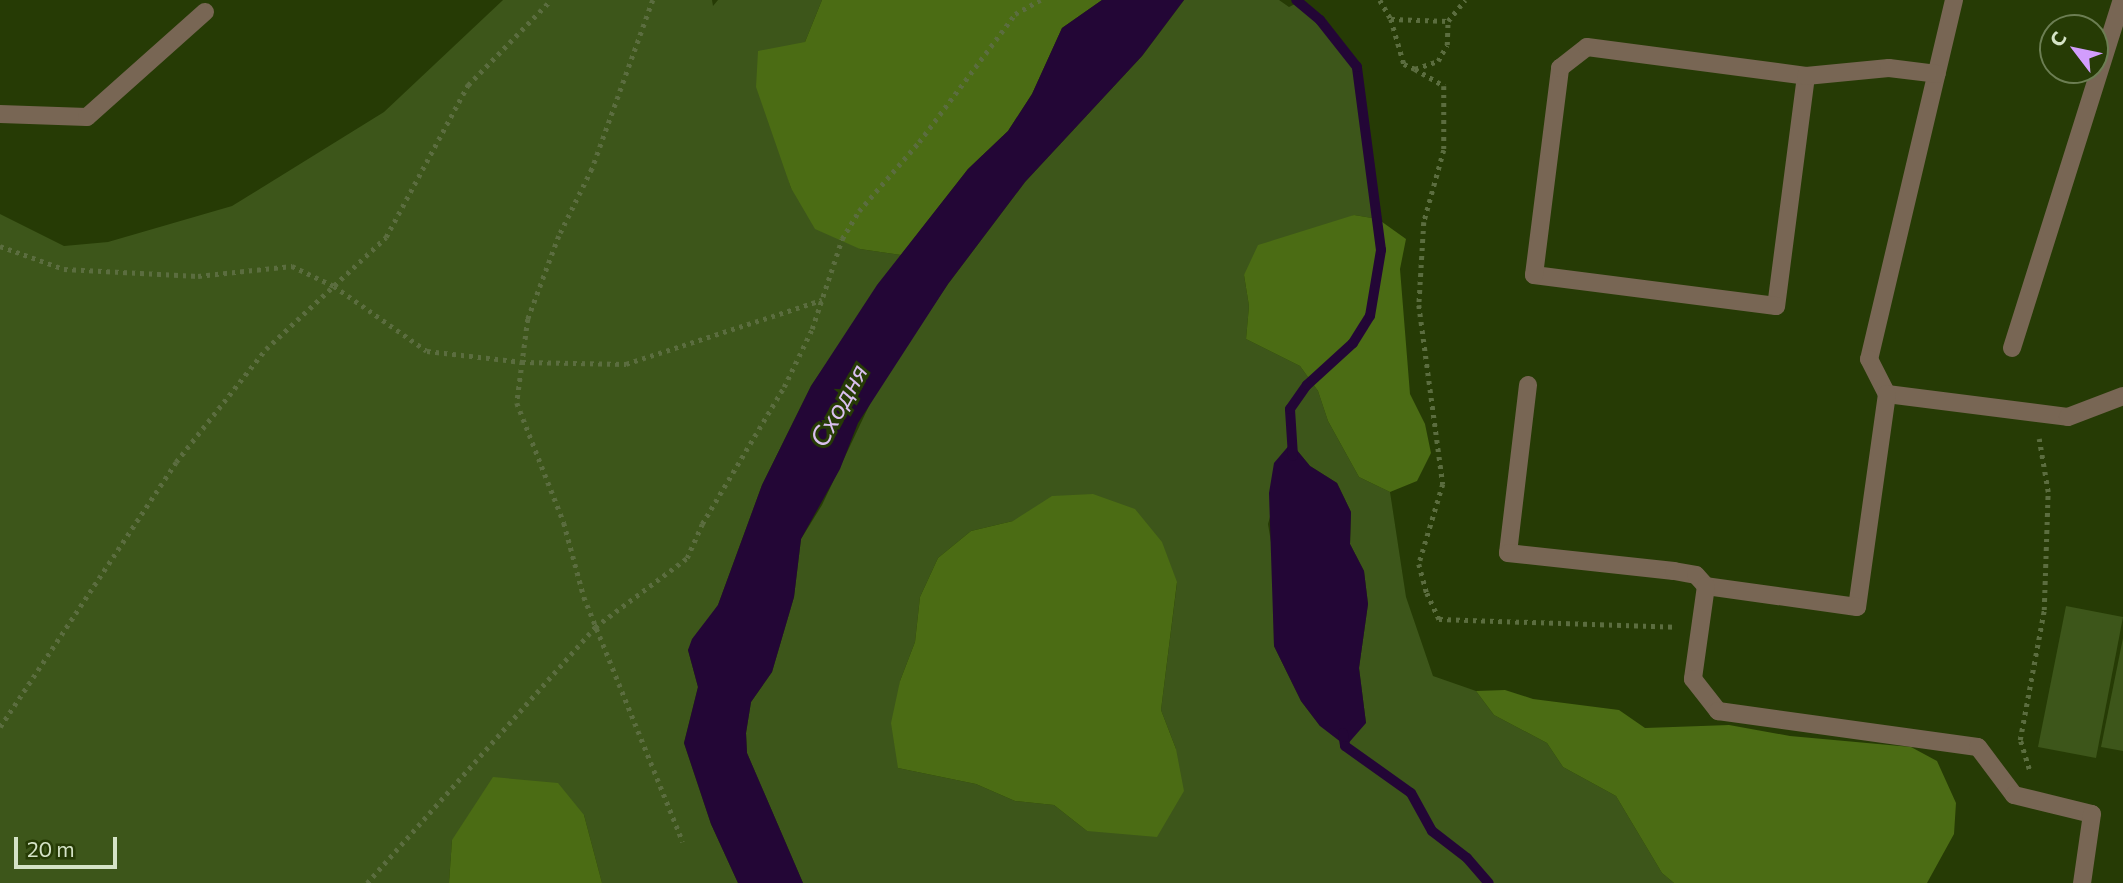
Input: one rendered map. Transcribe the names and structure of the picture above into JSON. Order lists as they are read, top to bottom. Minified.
{"water":["Сходня"],"scale_bar":"20 m","north":"top left"}
